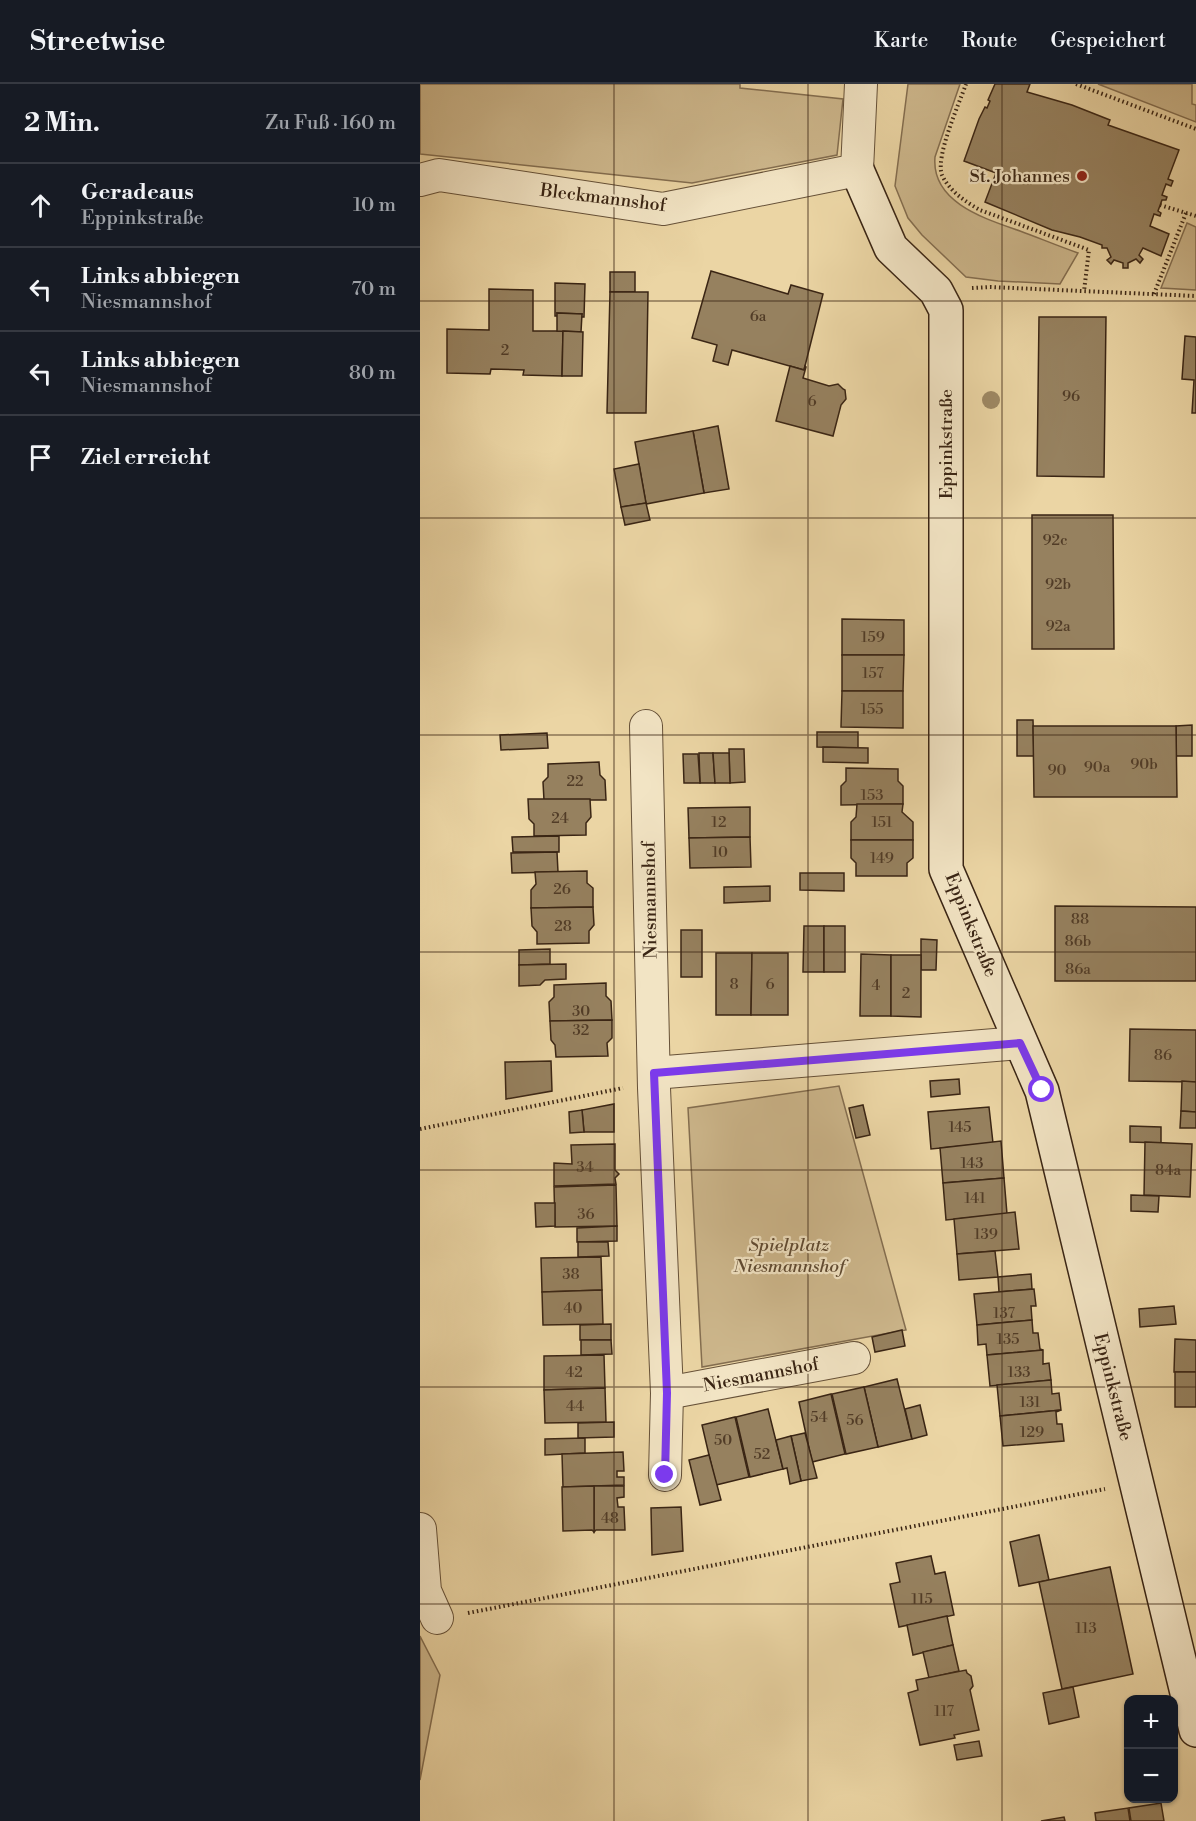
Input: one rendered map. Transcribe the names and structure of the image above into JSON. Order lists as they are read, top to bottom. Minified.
{"streets":{"street":["Bleckmannshof","Eppinkstraße","Niesmannshof"]},"crossings":[["Bleckmannshof","Eppinkstraße"]],"parks":["Spielplatz Niesmannshof"],"places":["St. Johannes"],"house_numbers":["6a","2","96","6","92c","92b","92a","159","157","155","90b","90a","90","22","153","24","12","151","10","149","26","88","28","86b","86a","8","6","4","2","30","32","86","145","143","34","84a","141","36","139","38","40","137","135","42","133","131","44","54","56","129","50","52","48","115","113","117"],"page":{"header":"Streetwise","nav":["Karte","Route","Gespeichert"],"heading":["2 Min.","Zu Fuß · 160 m"],"list":[["Geradeaus","Eppinkstraße","10 m"],["Links abbiegen","Niesmannshof","70 m"],["Links abbiegen","Niesmannshof","80 m"],"Ziel erreicht"],"map_buttons":["+","−"]}}
